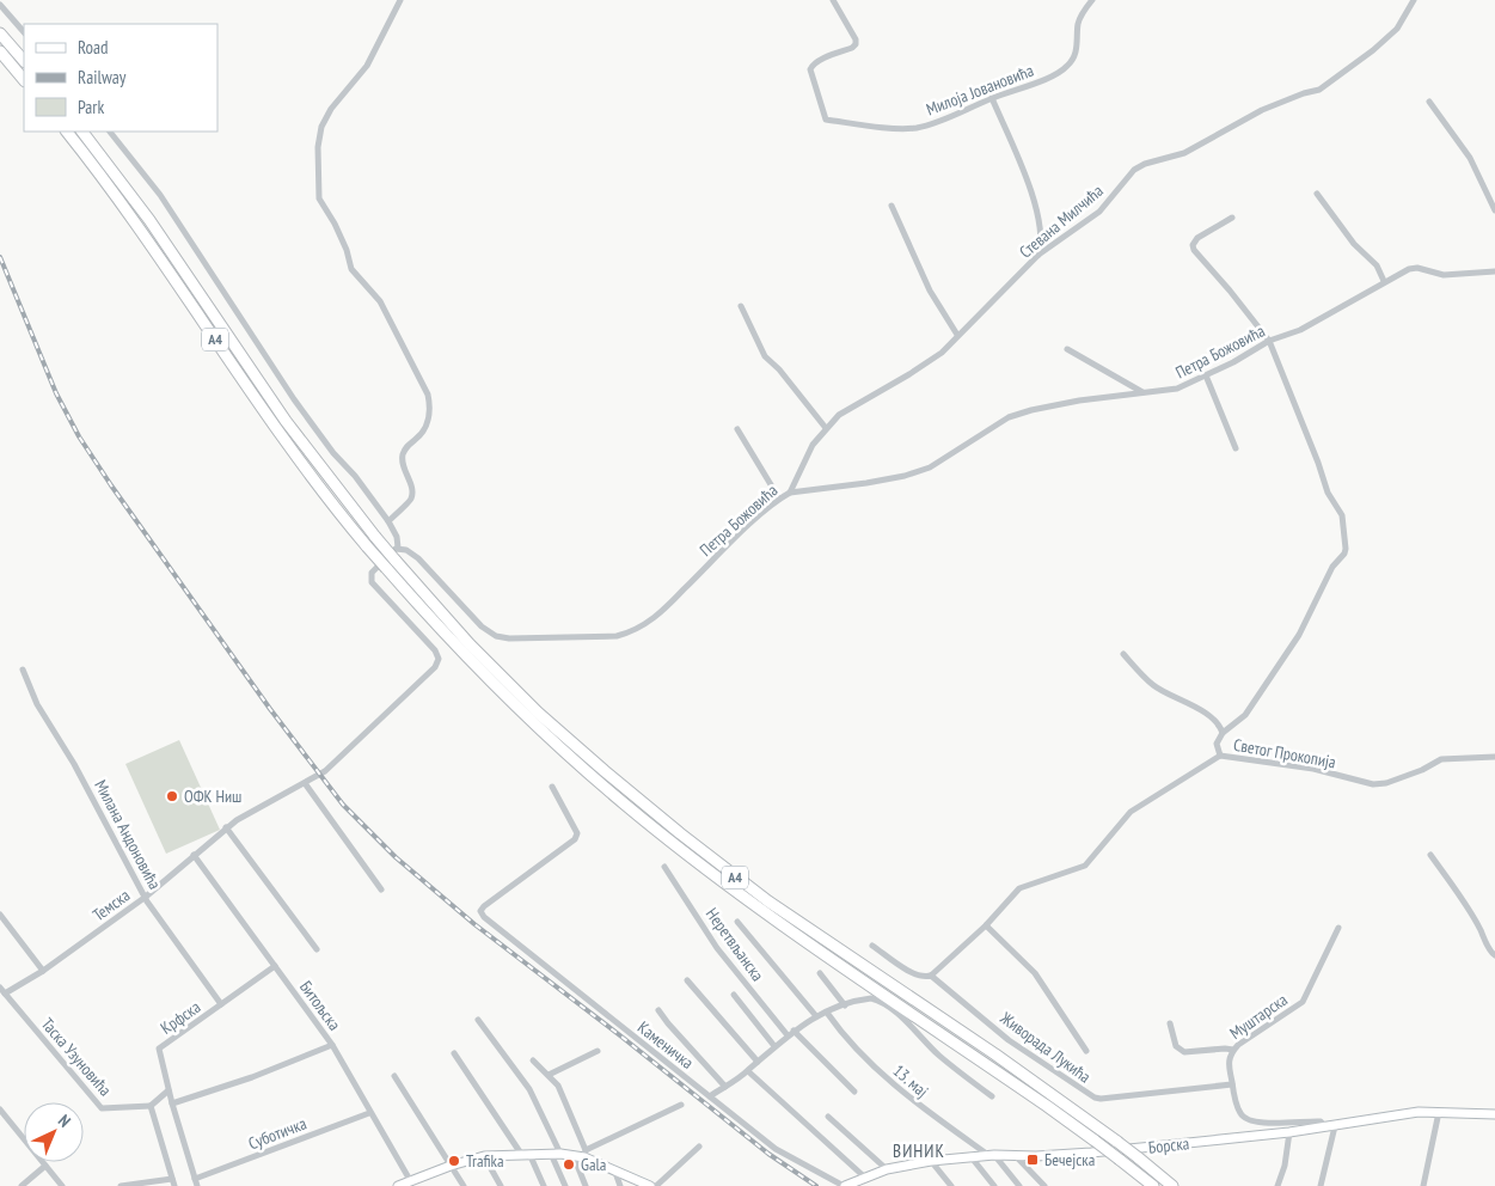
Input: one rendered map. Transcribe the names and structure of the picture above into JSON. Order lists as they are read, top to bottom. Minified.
{"streets":{"highway":["A4"],"street":["Милоја Јовановића","Стевана Милчића","Петра Божовића","Светог Прокопија","Милана Андоновића","Темска","Неретвљанска","Битољска","Муштарска","Крфска","Каменичка","Живорада Лукића","Таска Узуновића","13. мај","Суботичка","Борска"]},"crossings":[["Стевана Милчића","Петра Божовића"],["Петра Божовића","Темска"],["Светог Прокопија","Живорада Лукића"],["Милана Андоновића","Темска"],["Милана Андоновића","Крфска"],["Темска","Битољска"],["Темска","Таска Узуновића"],["Битољска","Крфска"],["Битољска","Суботичка"],["Муштарска","Живорада Лукића"],["Муштарска","Борска"],["Крфска","Суботичка"],["Каменичка","Борска"],["13. мај","Борска"]],"districts":["ВИНИК"],"places":{"other":["ОФК Ниш","Trafika","Gala"],"transit":["Бечејска"]},"legend":["Road","Railway","Park"],"north":"top right"}
